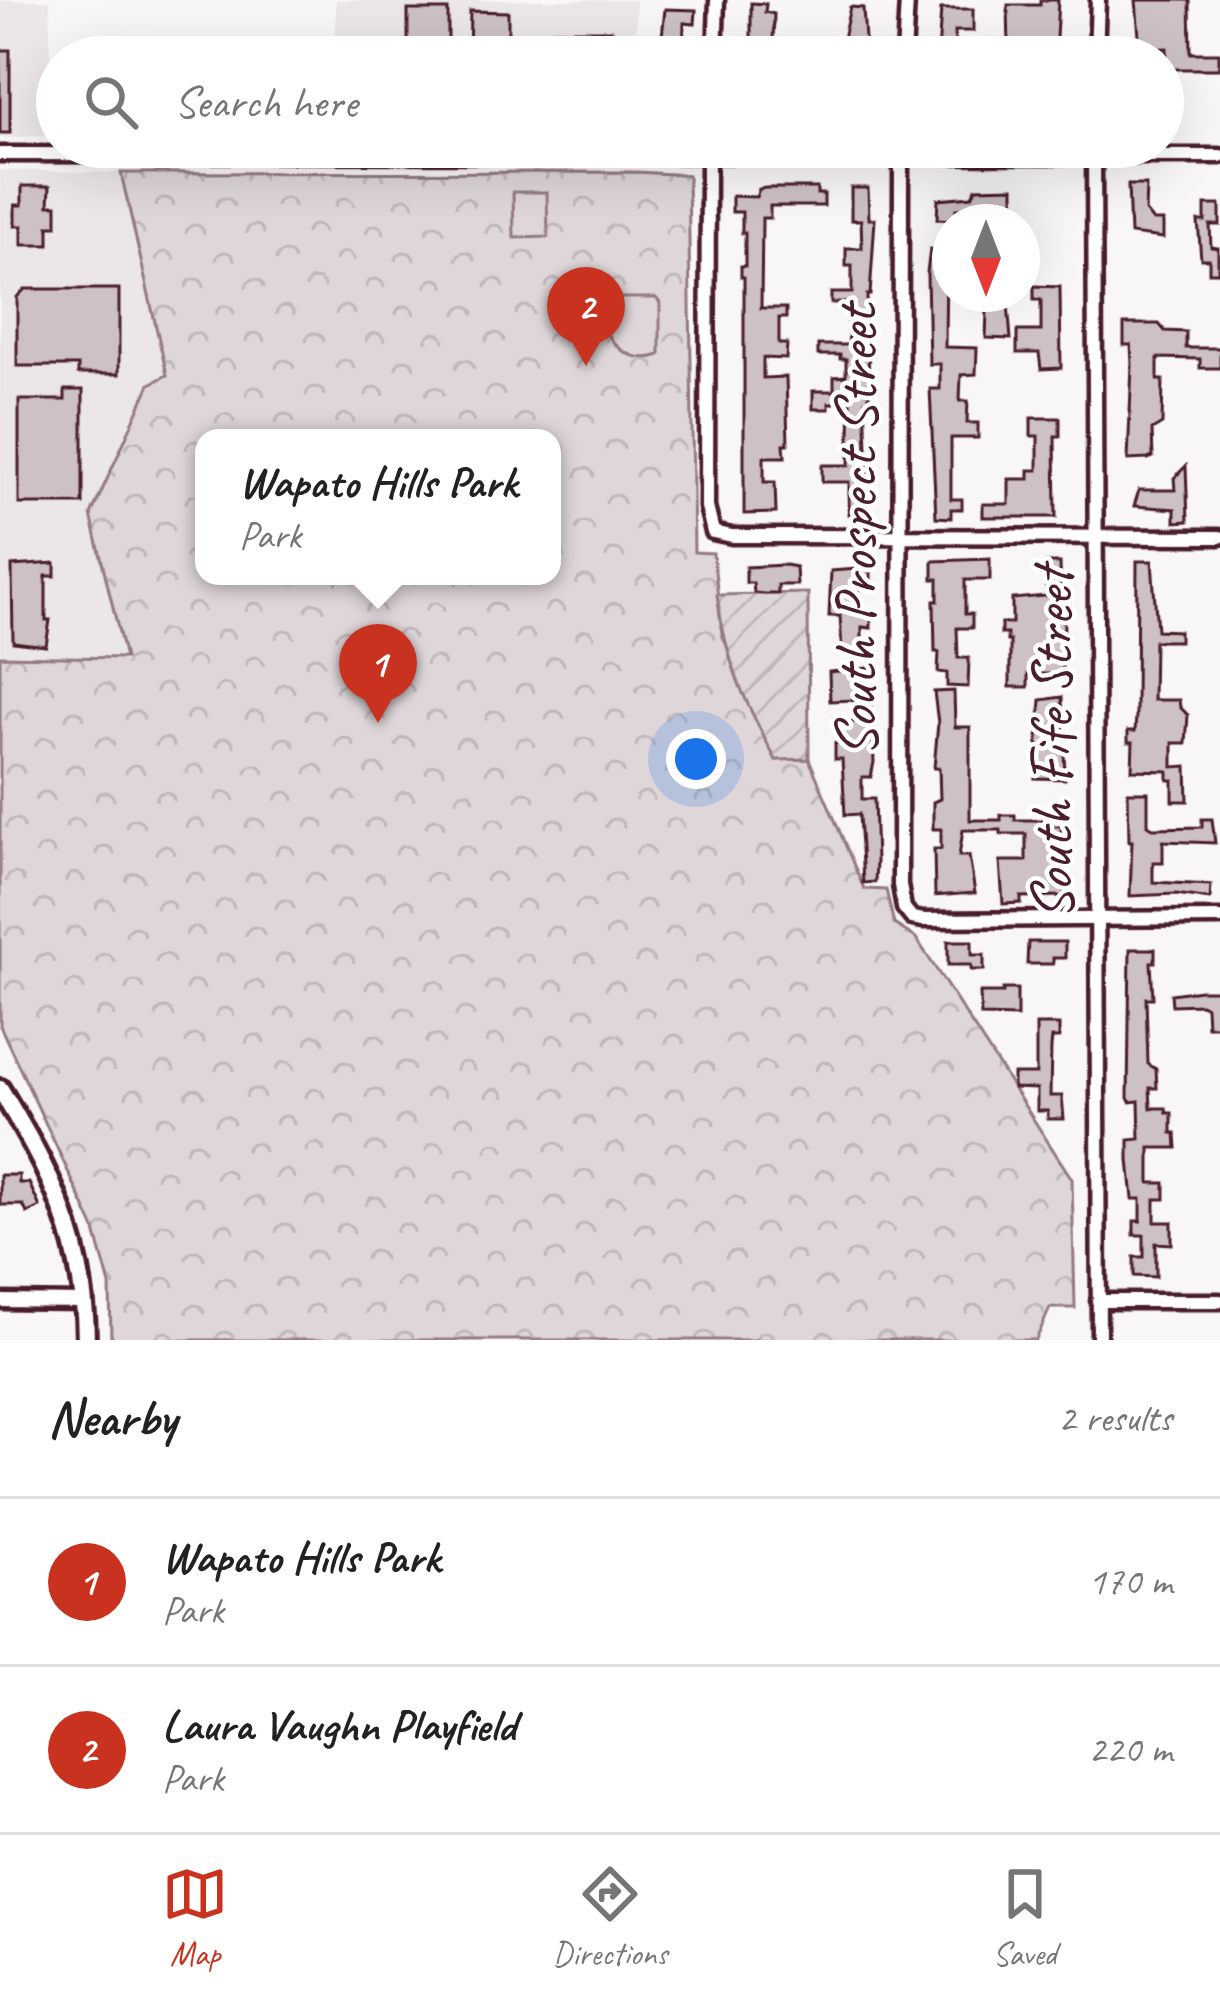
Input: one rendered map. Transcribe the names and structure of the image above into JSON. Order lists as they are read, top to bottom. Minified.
{"streets":{"street":["South Prospect Street","South Fife Street"]},"crossings":[["South Prospect Street","South Fife Street"]],"north":"bottom","page":{"search":"Search here","pins":["2","1"],"popup":["Wapato Hills Park","Park"],"heading":["Nearby","2 results"],"list":[{"mark":"1","name":"Wapato Hills Park","note":"Park","value":"170 m"},{"mark":"2","name":"Laura Vaughn Playfield","note":"Park","value":"220 m"}],"nav":["Map","Directions","Saved"]}}
